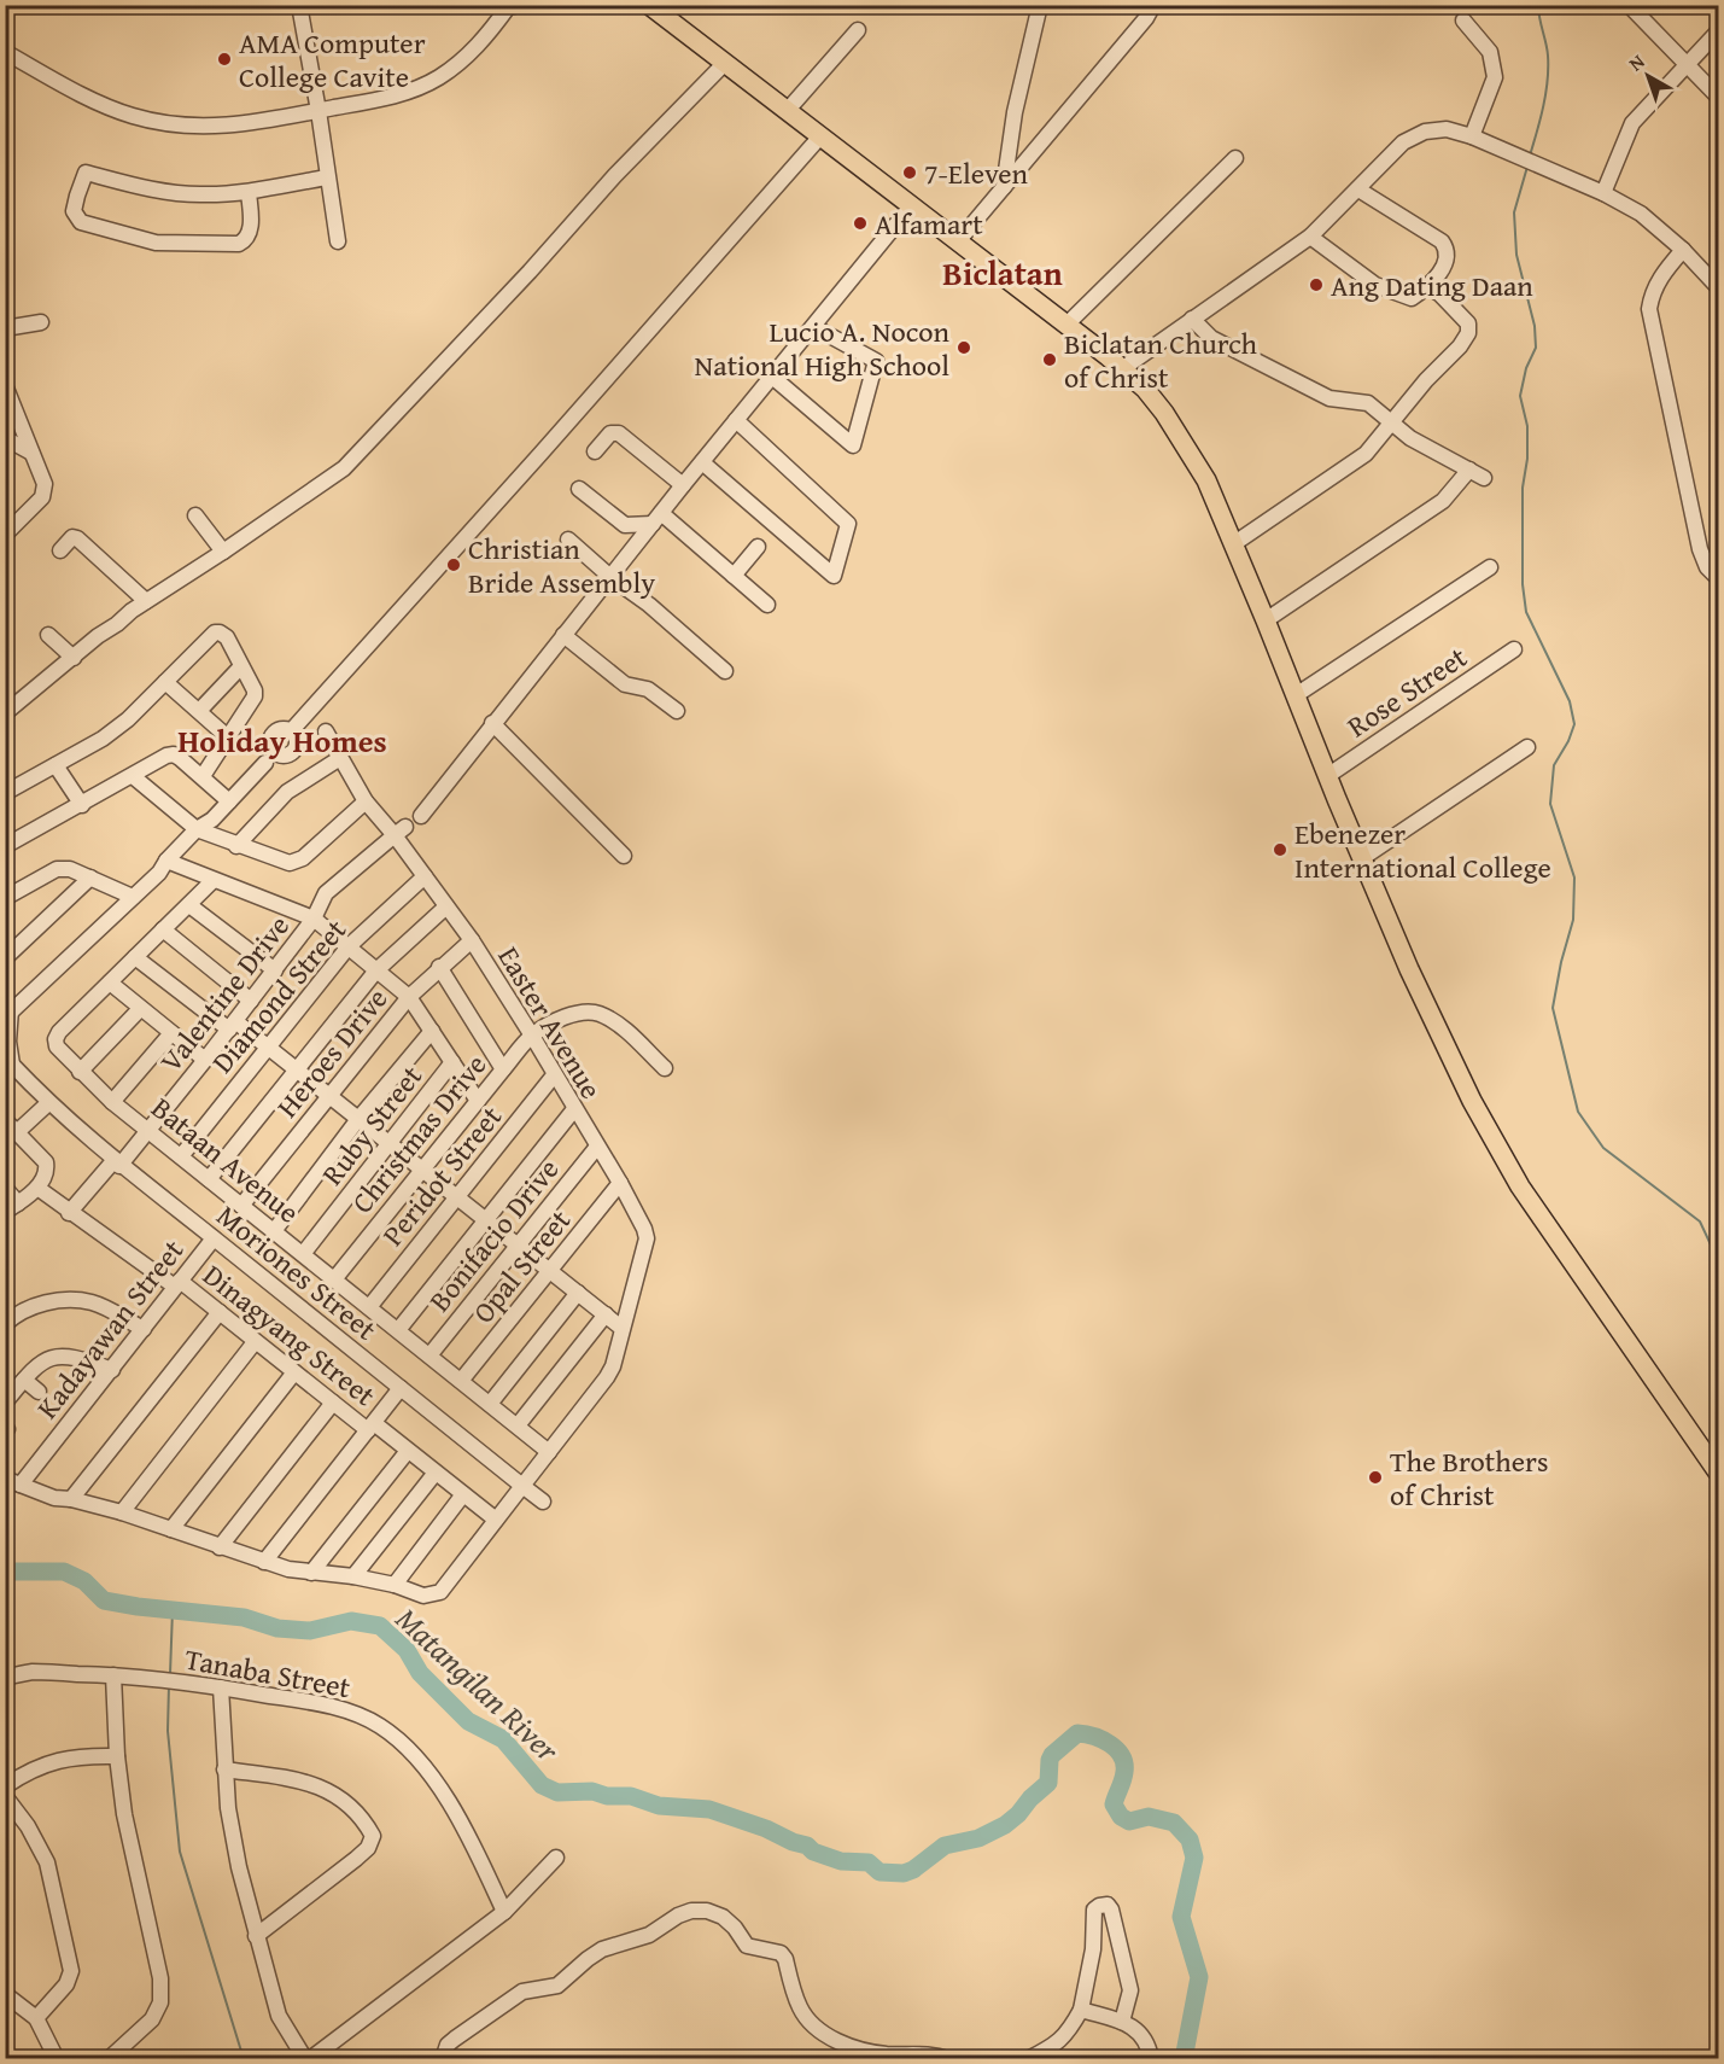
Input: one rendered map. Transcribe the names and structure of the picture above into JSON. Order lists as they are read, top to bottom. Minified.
{"streets":{"street":["Rose Street","Valentine Drive","Diamond Street","Easter Avenue","Heroes Drive","Ruby Street","Christmas Drive","Bataan Avenue","Peridot Street","Bonifacio Drive","Opal Street","Moriones Street","Kadayawan Street","Dinagyang Street","Tanaba Street"]},"crossings":[["Valentine Drive","Bataan Avenue"],["Valentine Drive","Moriones Street"],["Valentine Drive","Dinagyang Street"],["Diamond Street","Easter Avenue"],["Diamond Street","Bataan Avenue"],["Easter Avenue","Heroes Drive"],["Easter Avenue","Christmas Drive"],["Easter Avenue","Bataan Avenue"],["Easter Avenue","Peridot Street"],["Easter Avenue","Bonifacio Drive"],["Easter Avenue","Opal Street"],["Easter Avenue","Moriones Street"],["Heroes Drive","Bataan Avenue"],["Ruby Street","Bataan Avenue"],["Christmas Drive","Bataan Avenue"],["Bataan Avenue","Peridot Street"],["Bataan Avenue","Bonifacio Drive"],["Bataan Avenue","Opal Street"],["Moriones Street","Kadayawan Street"],["Kadayawan Street","Dinagyang Street"]],"districts":["Biclatan","Holiday Homes"],"water":["Matangilan River"],"places":["AMA Computer College Cavite","7-Eleven","Alfamart","Ang Dating Daan","Lucio A. Nocon National High School","Biclatan Church of Christ","Christian Bride Assembly","Ebenezer International College","The Brothers of Christ"],"north":"top left"}
